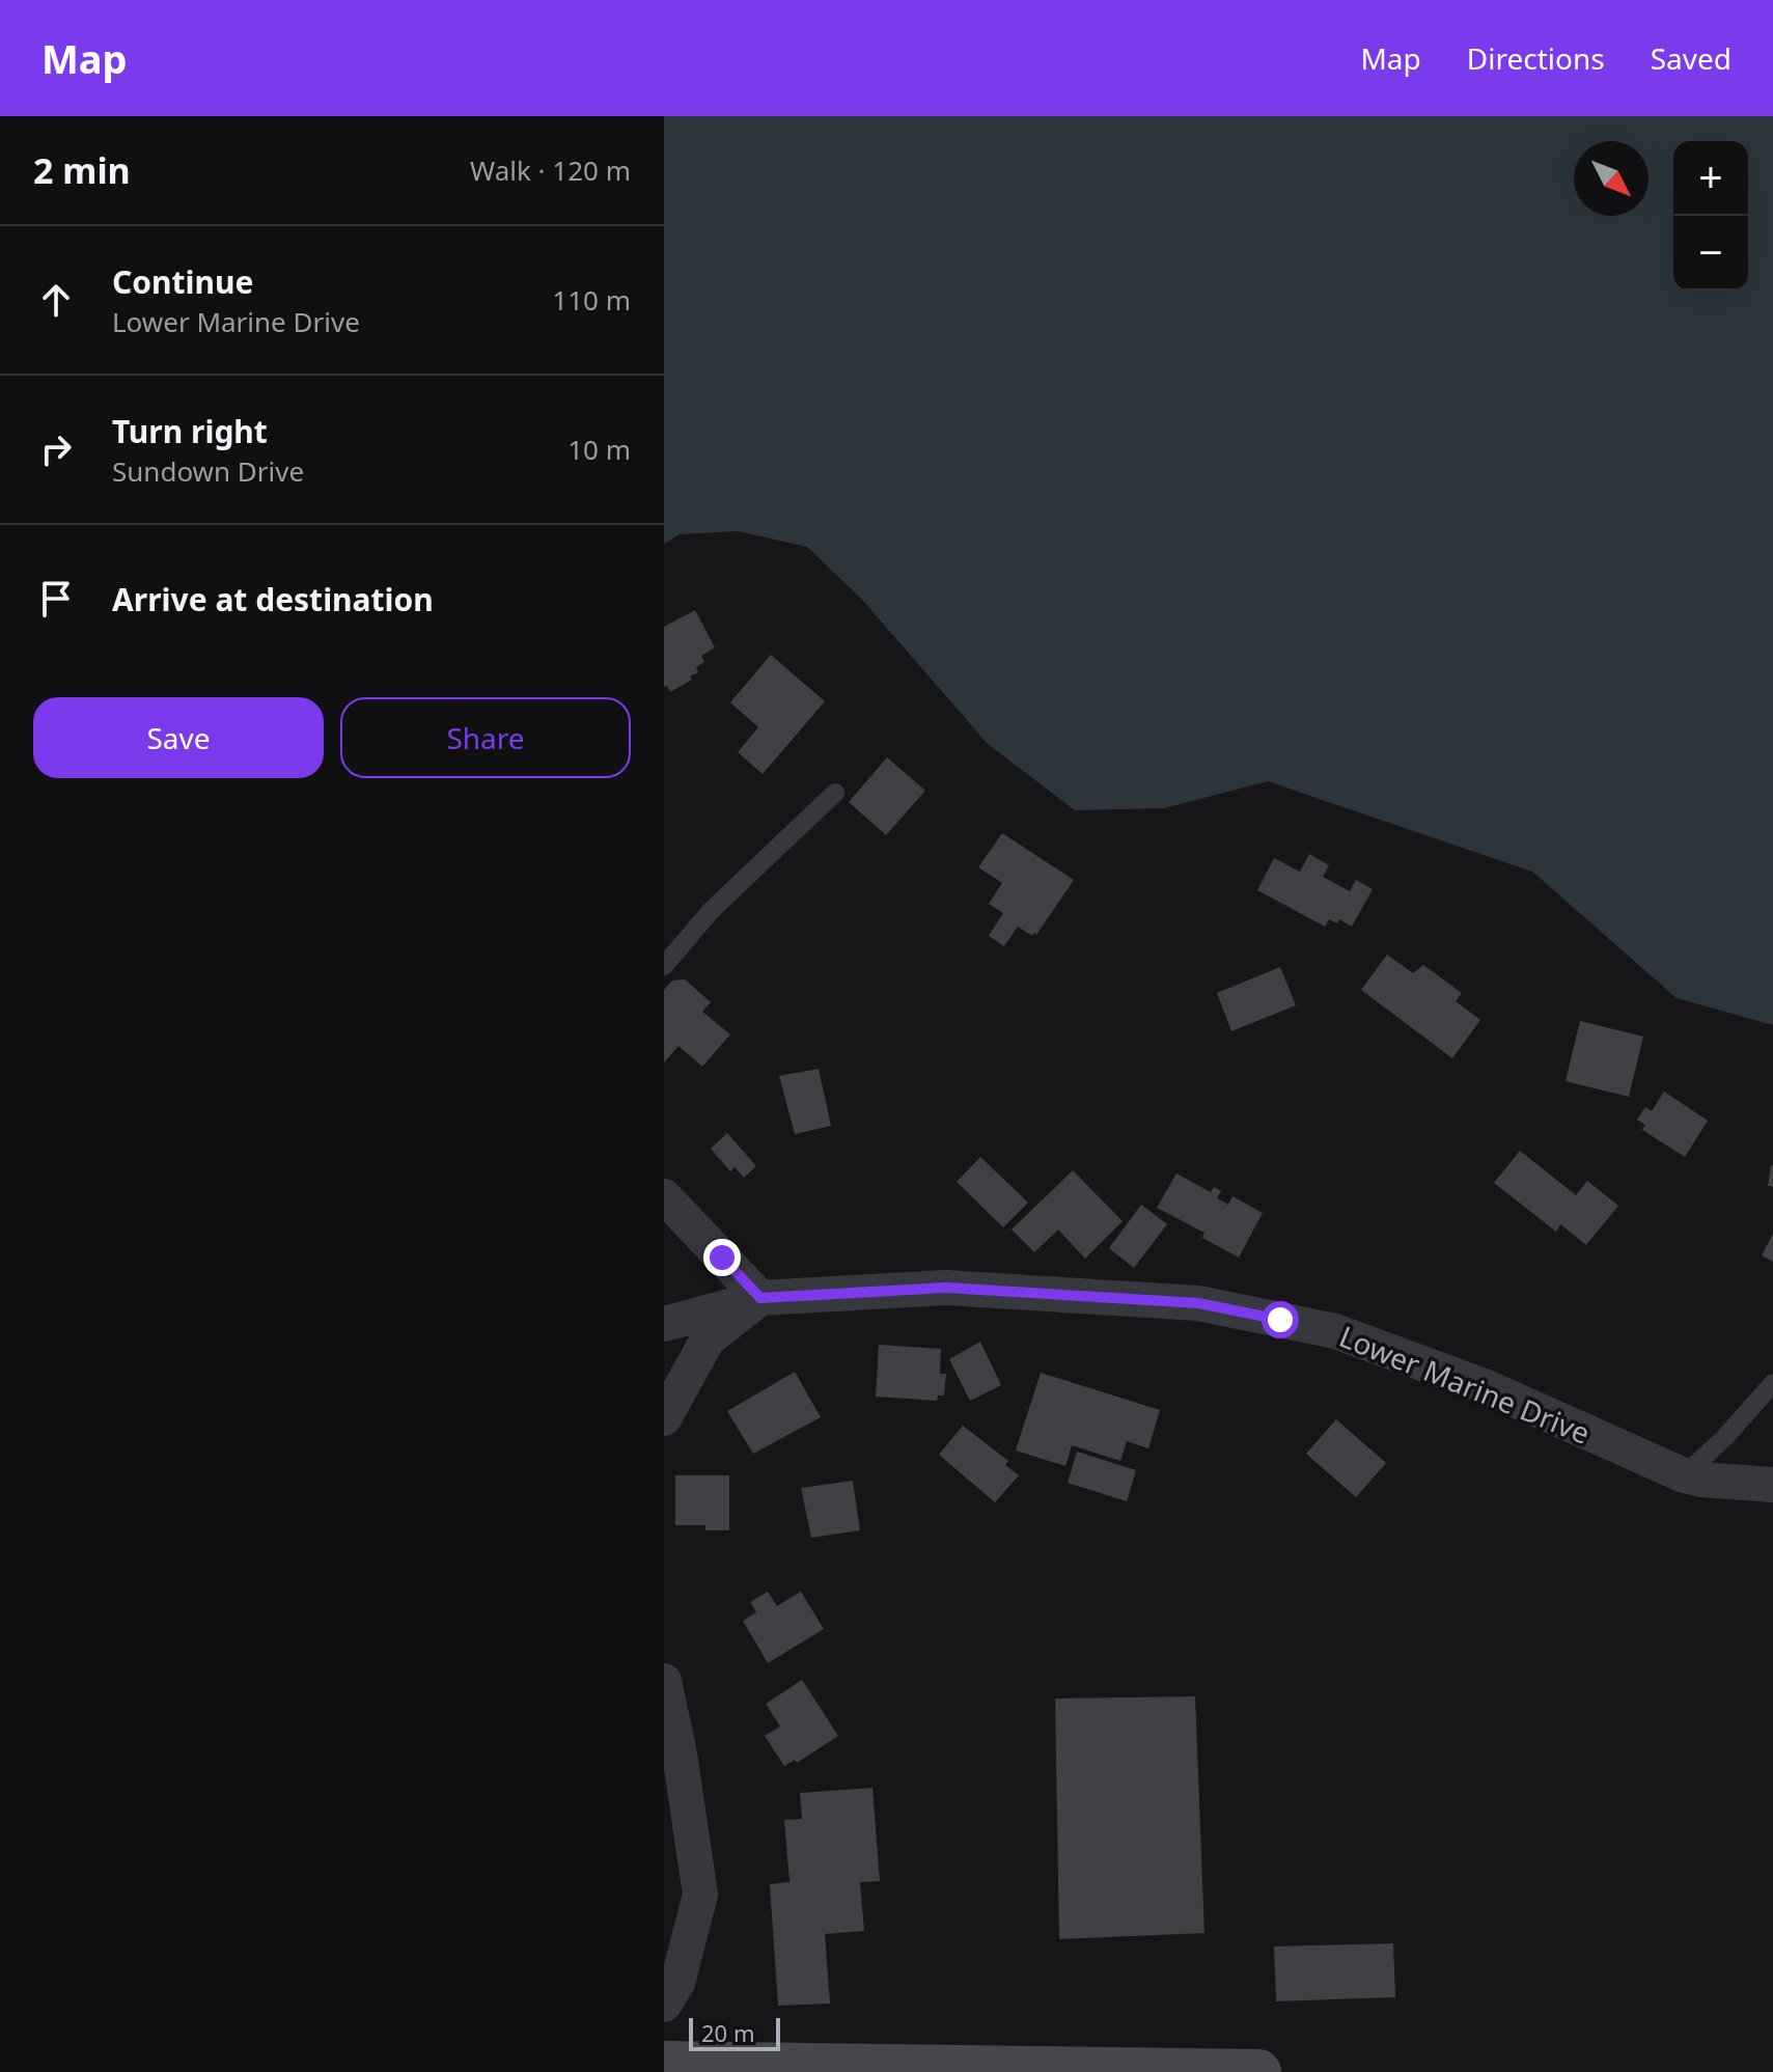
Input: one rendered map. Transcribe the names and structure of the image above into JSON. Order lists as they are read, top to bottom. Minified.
{"streets":{"street":["Lower Marine Drive"]},"scale_bar":"20 m","north":"bottom right","page":{"header":"Map","nav":["Map","Directions","Saved"],"heading":["2 min","Walk · 120 m"],"map_buttons":["+","−"],"list":[["Continue","Lower Marine Drive","110 m"],["Turn right","Sundown Drive","10 m"],"Arrive at destination"],"buttons":["Save","Share"],"scale":"20 m"}}
